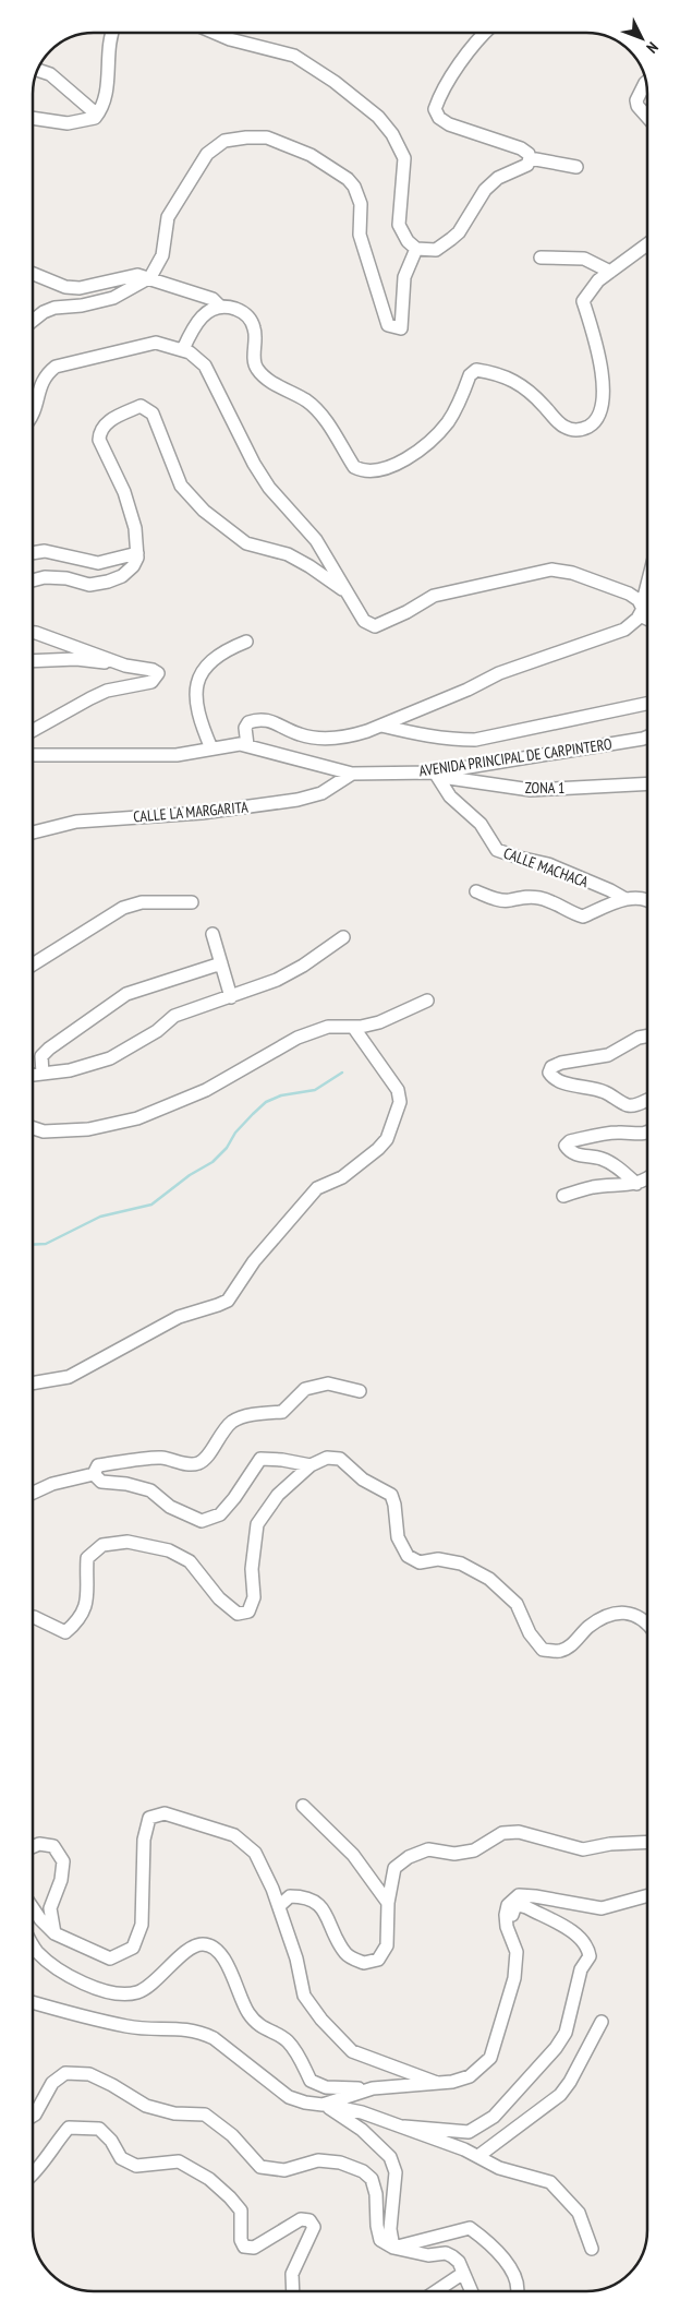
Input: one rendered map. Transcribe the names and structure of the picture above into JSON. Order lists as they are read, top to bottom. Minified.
{"streets":{"street":["AVENIDA PRINCIPAL DE CARPINTERO","ZONA 1","CALLE LA MARGARITA","CALLE MACHACA"]},"crossings":[["AVENIDA PRINCIPAL DE CARPINTERO","ZONA 1"],["AVENIDA PRINCIPAL DE CARPINTERO","CALLE LA MARGARITA"],["AVENIDA PRINCIPAL DE CARPINTERO","CALLE MACHACA"],["ZONA 1","CALLE MACHACA"]],"north":"bottom right"}
